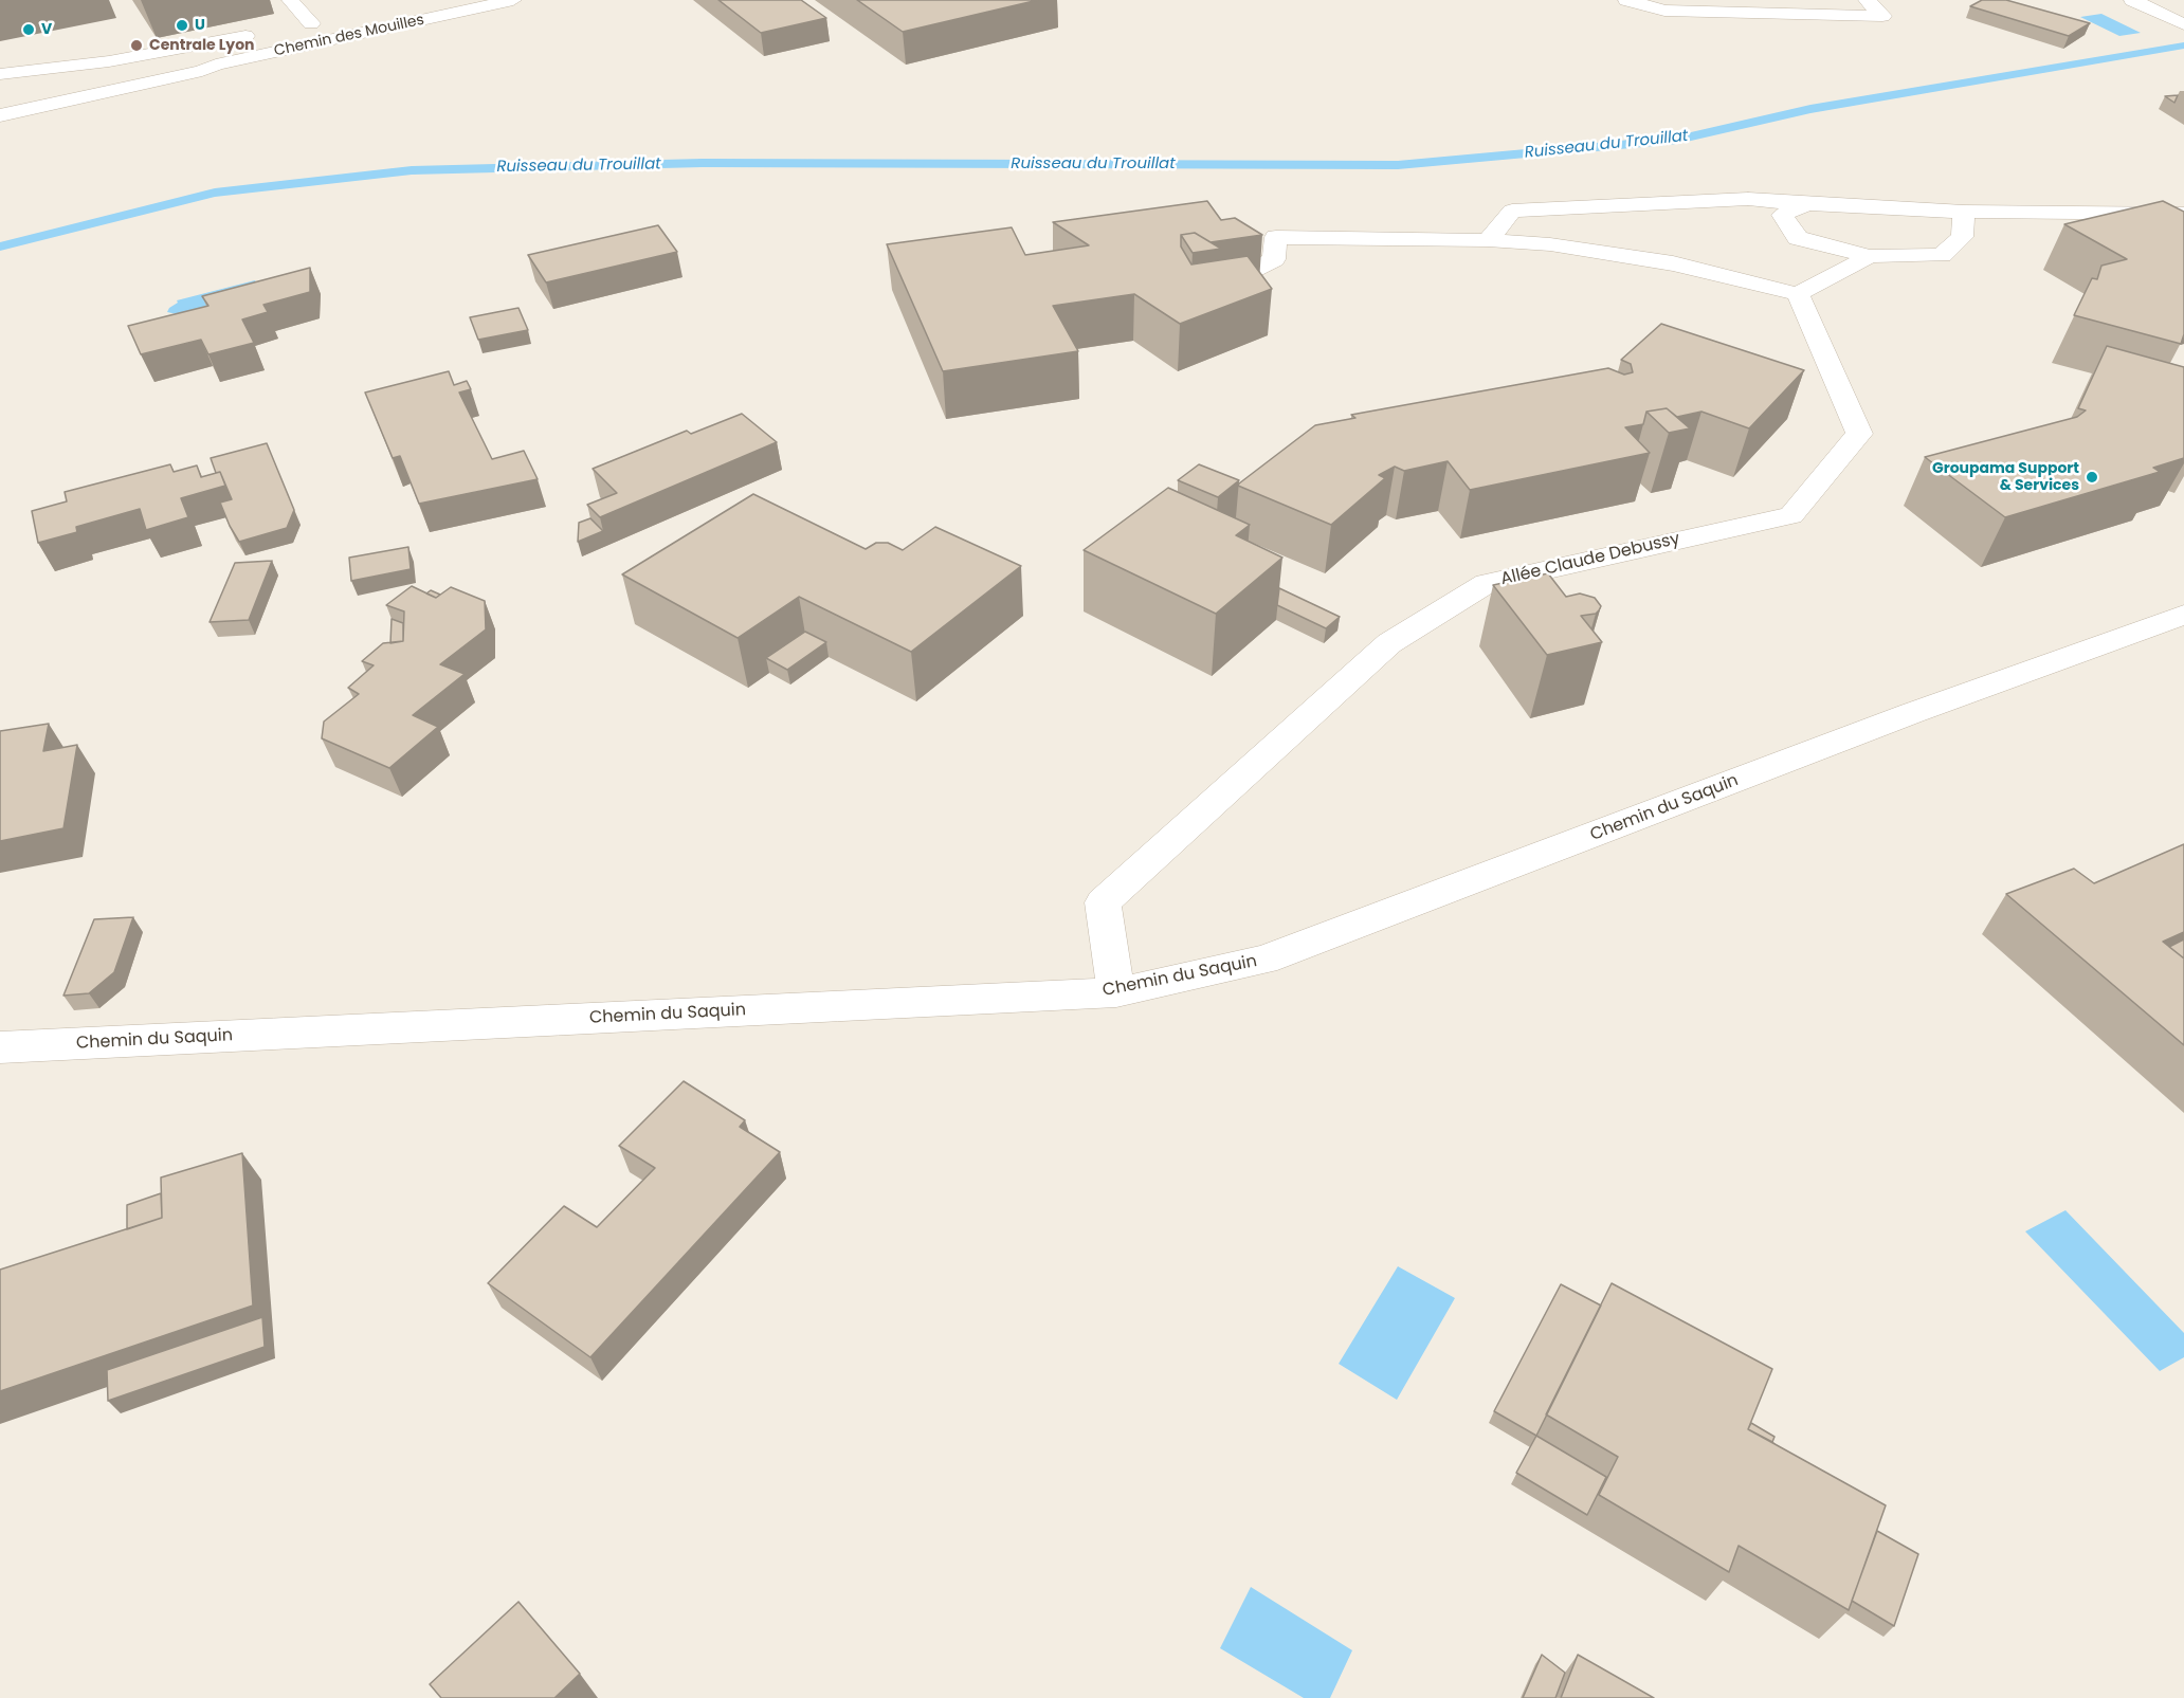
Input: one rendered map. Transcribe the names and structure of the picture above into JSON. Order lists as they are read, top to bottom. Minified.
{"streets":{"street":["Chemin des Mouilles","Allée Claude Debussy","Chemin du Saquin"]},"crossings":[["Allée Claude Debussy","Chemin du Saquin"]],"water":["Ruisseau du Trouillat"],"places":["U","V","Centrale Lyon","Groupama Support & Services"]}
